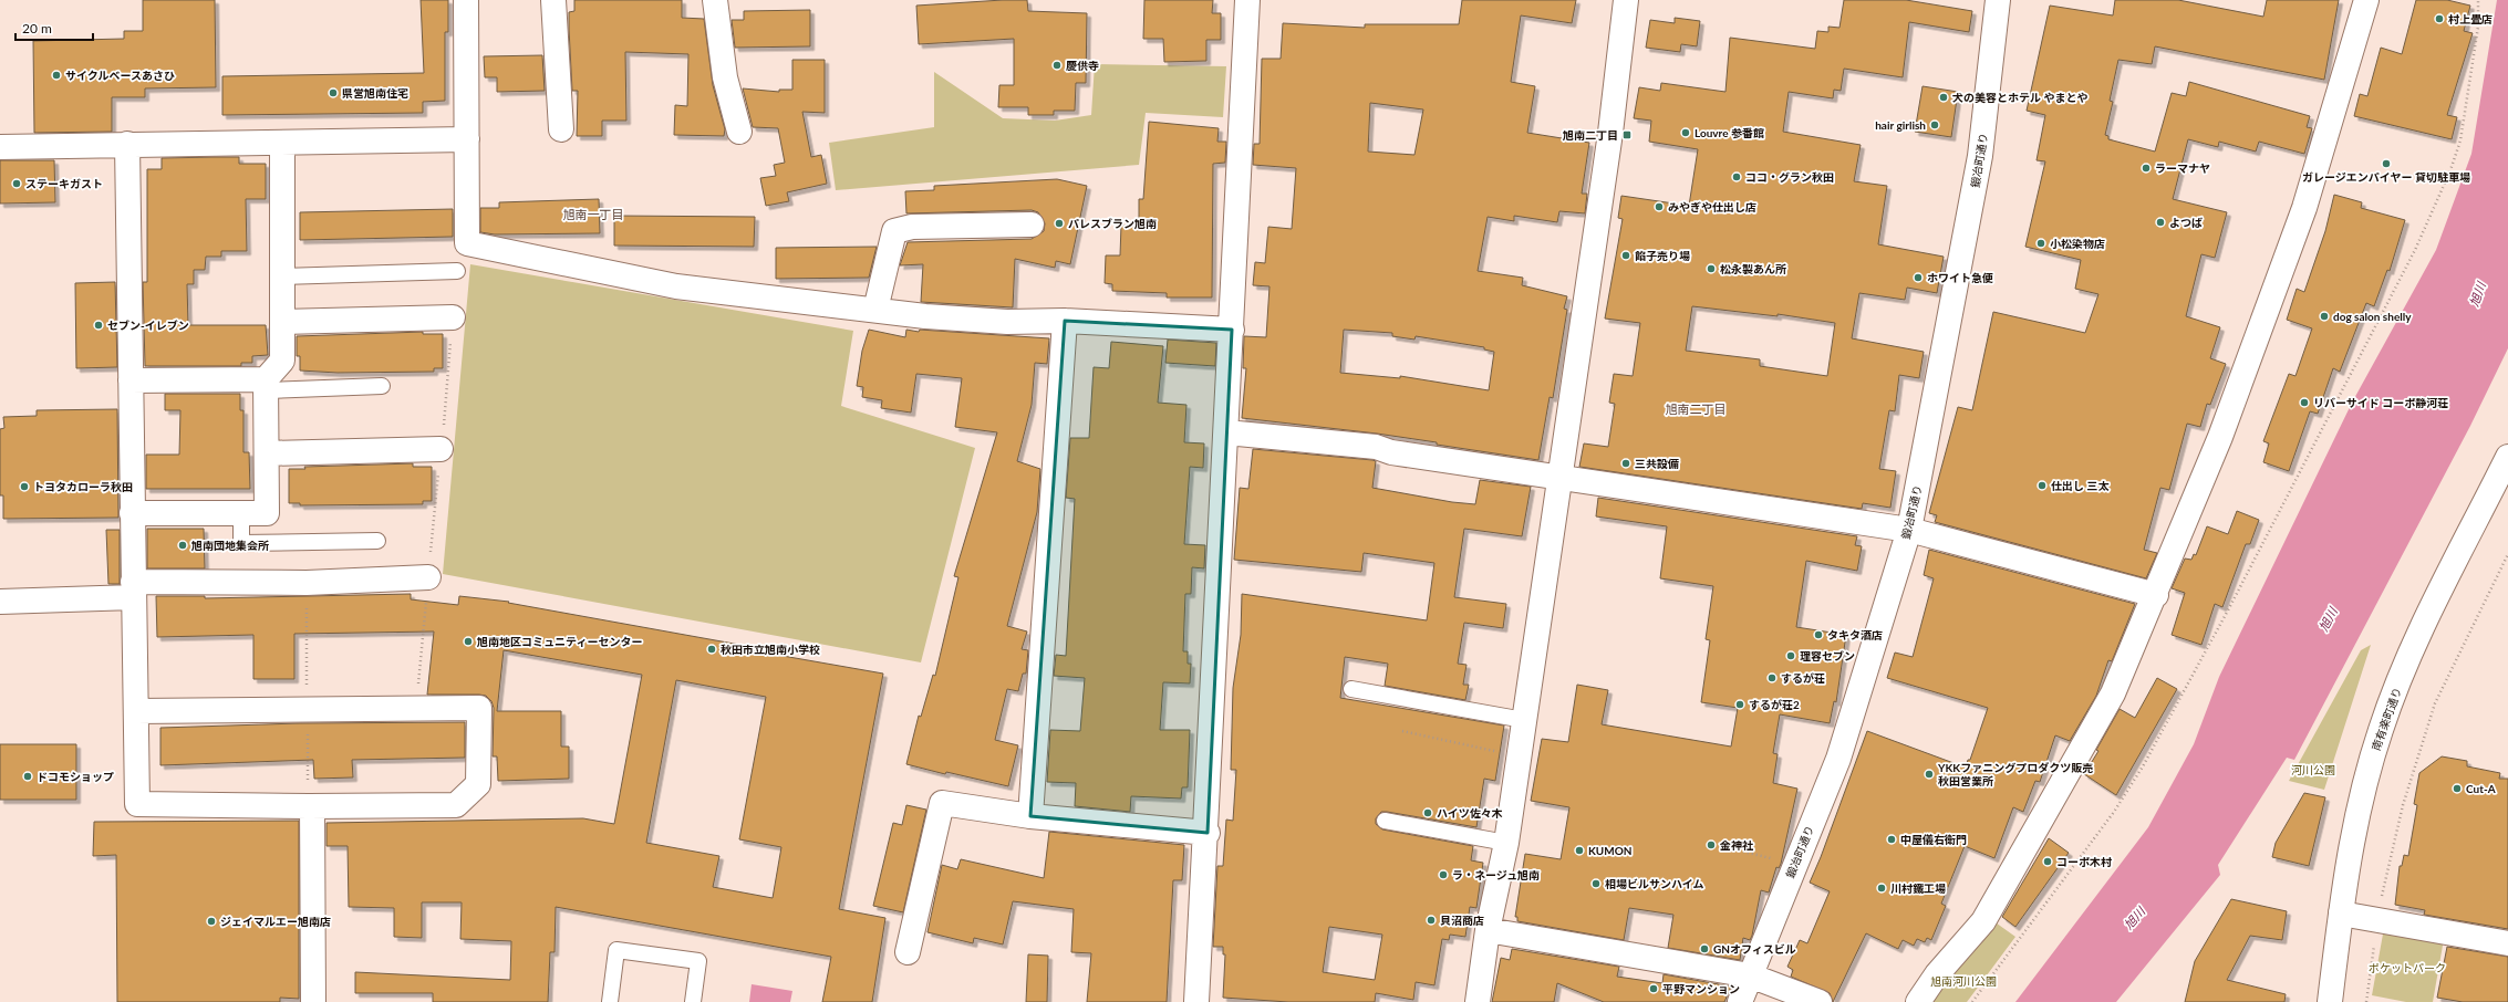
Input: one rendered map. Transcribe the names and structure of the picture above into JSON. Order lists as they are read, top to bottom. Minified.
{"streets":{"street":["鍛冶町通り","南有楽町通り"]},"districts":["旭南一丁目","旭南二丁目"],"water":["旭川"],"parks":["河川公園","ポケットパーク","旭南河川公園"],"places":{"other":["村上畳店","慶供寺","サイクルベースあさひ","県営旭南住宅","犬の美容とホテル やまとや","hair girlish","Louvre 参番館","ガレージエンパイヤー 貸切駐車場","ラーマナヤ","ココ・グラン秋田","ステーキガスト","みやぎや仕出し店","よつば","パレスブラン旭南","小松染物店","餡子売り場","松永製あん所","ホワイト急便","dog salon shelly","セブン-イレブン","リバーサイド コーポ静河荘","三共設備","仕出し 三太","トヨタカローラ秋田","旭南団地集会所","タキタ酒店","旭南地区コミュニティーセンター","秋田市立旭南小学校","理容セブン","するが荘","するが荘2","YKKファニングプロダクツ販売 秋田営業所","ドコモショップ","Cut-A","ハイツ佐々木","中屋儀右衛門","金神社","KUMON","コーポ木村","ラ・ネージュ旭南","相場ビルサンハイム","川村鐵工場","貝沼商店","ジェイマルエー旭南店","GNオフィスビル","平野マンション"],"transit":["旭南二丁目"]},"scale_bar":"20 m"}
